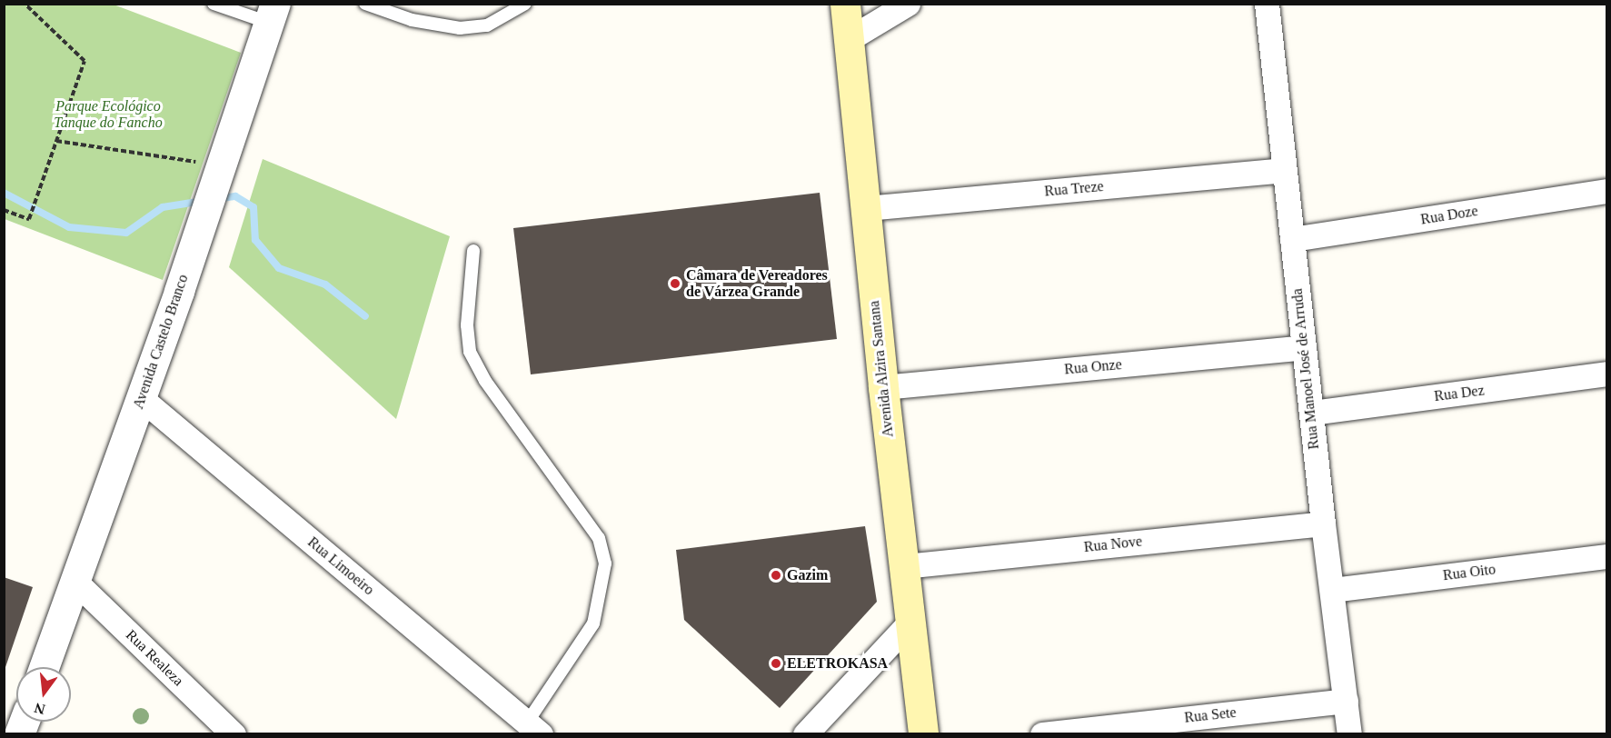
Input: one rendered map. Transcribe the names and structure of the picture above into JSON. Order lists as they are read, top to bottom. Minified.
{"streets":{"main road":["Avenida Alzira Santana"],"street":["Rua Treze","Rua Doze","Avenida Castelo Branco","Rua Onze","Rua Manoel José de Arruda","Rua Dez","Rua Nove","Rua Limoeiro","Rua Oito","Rua Realeza","Rua Sete"]},"crossings":[["Rua Treze","Avenida Alzira Santana"],["Rua Treze","Rua Manoel José de Arruda"],["Rua Doze","Rua Manoel José de Arruda"],["Avenida Castelo Branco","Rua Limoeiro"],["Avenida Castelo Branco","Rua Realeza"],["Rua Onze","Avenida Alzira Santana"],["Rua Onze","Rua Manoel José de Arruda"],["Avenida Alzira Santana","Rua Nove"],["Rua Manoel José de Arruda","Rua Dez"],["Rua Manoel José de Arruda","Rua Nove"],["Rua Manoel José de Arruda","Rua Oito"],["Rua Manoel José de Arruda","Rua Sete"]],"parks":["Parque Ecológico Tanque do Fancho"],"places":["Câmara de Vereadores de Várzea Grande","Gazim","ELETROKASA"],"north":"bottom"}
